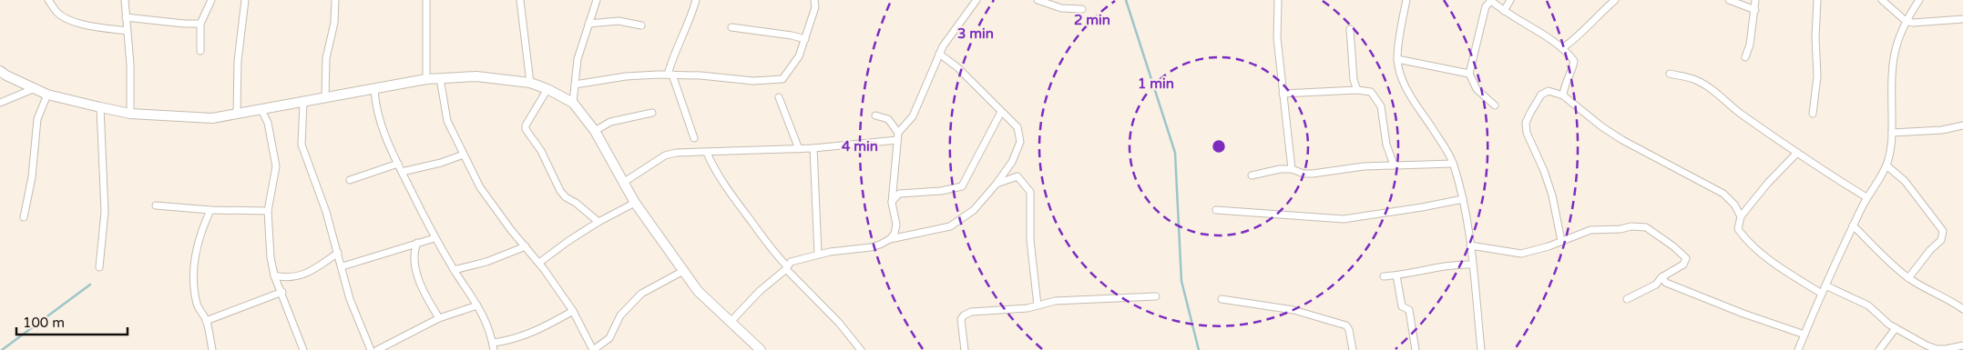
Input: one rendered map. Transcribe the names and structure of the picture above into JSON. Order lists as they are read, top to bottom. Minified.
{"scale_bar":"100 m","rings":["2 min","3 min","1 min","4 min"]}
